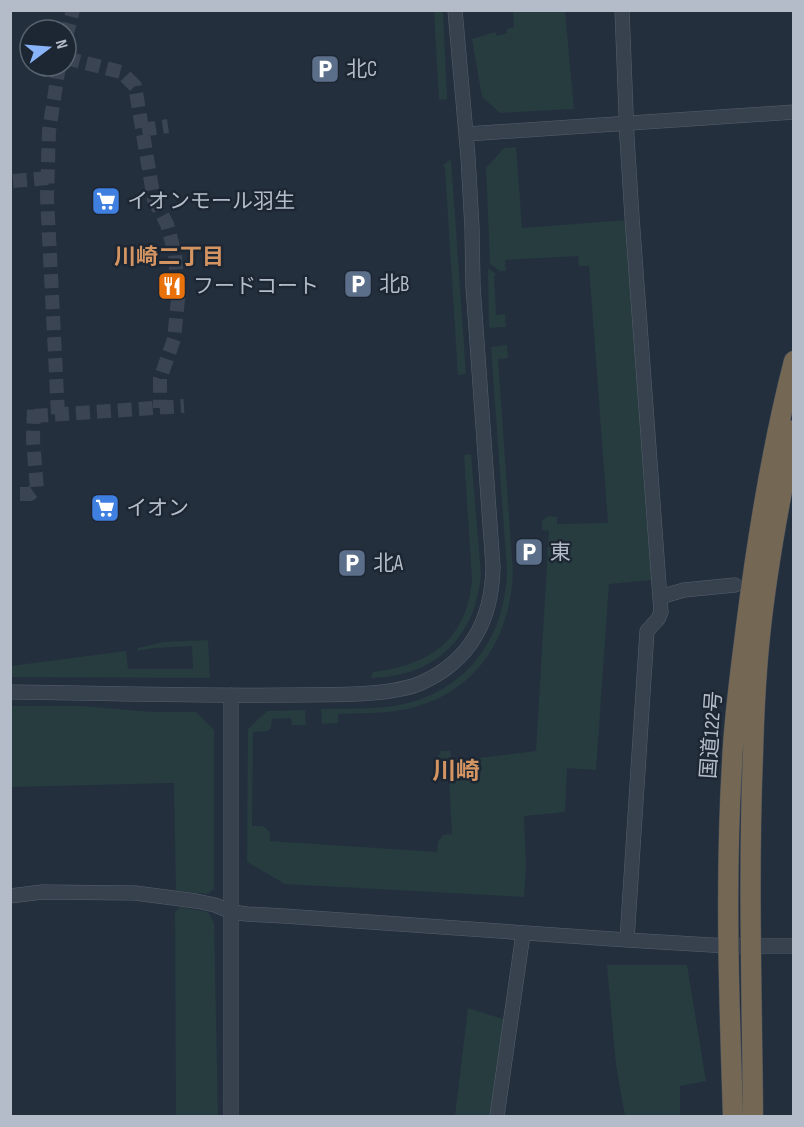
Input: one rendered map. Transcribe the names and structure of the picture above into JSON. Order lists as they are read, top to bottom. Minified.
{"streets":{"highway":["国道122号"]},"districts":["川崎二丁目","川崎"],"places":{"parking":["北C","北B","東","北A"],"supermarket":["イオンモール羽生","イオン"],"restaurant":["フードコート"]},"north":"right"}
